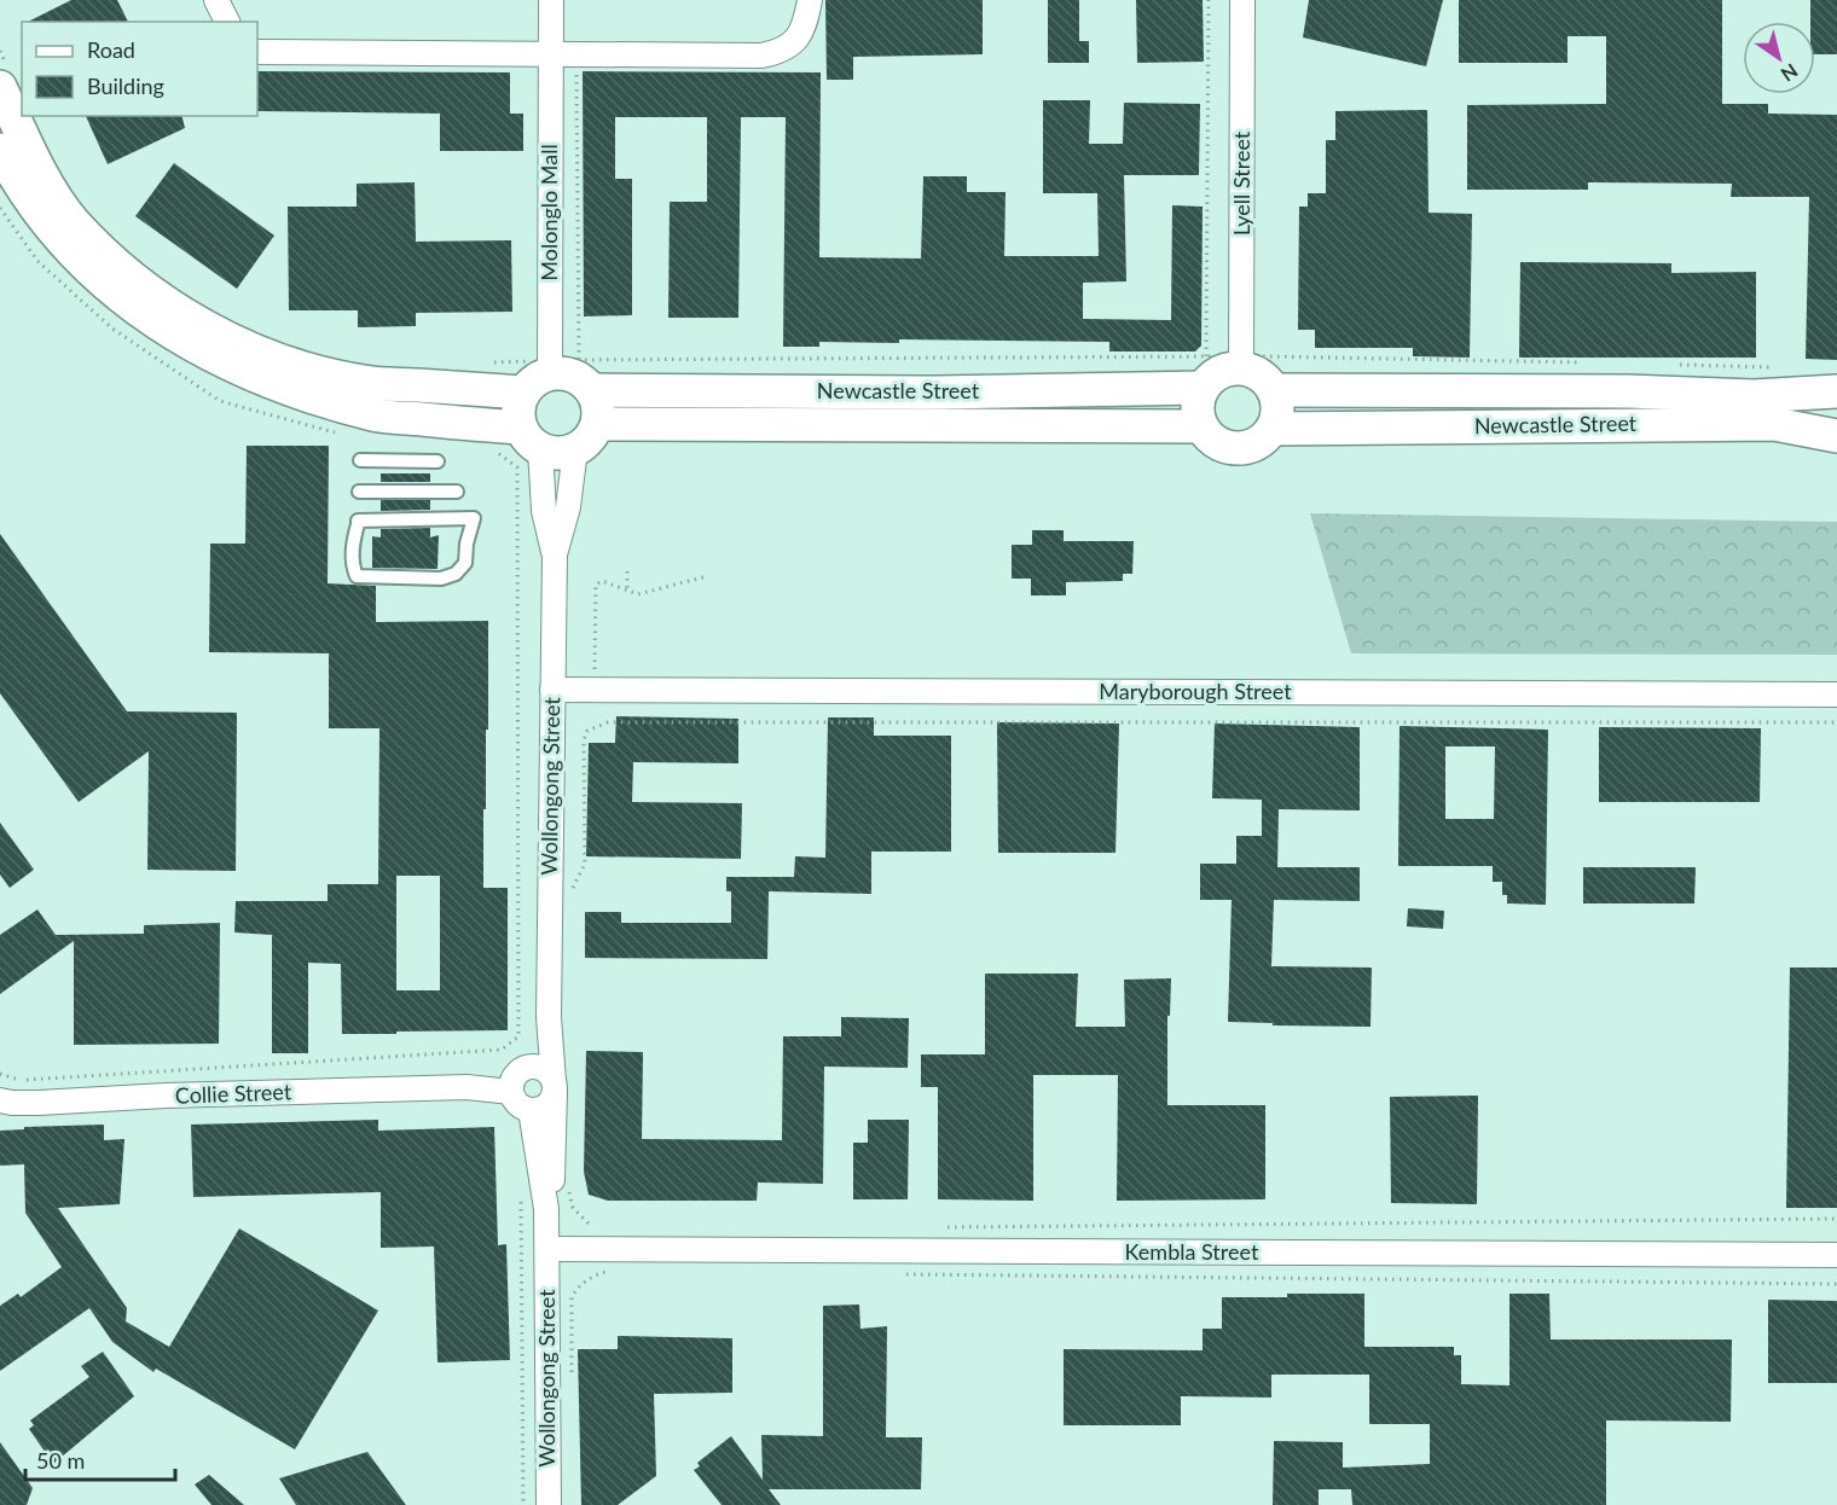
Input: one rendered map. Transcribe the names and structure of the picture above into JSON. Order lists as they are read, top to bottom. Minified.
{"streets":{"main road":["Newcastle Street"],"street":["Lyell Street","Molonglo Mall","Maryborough Street","Wollongong Street","Collie Street","Kembla Street"]},"crossings":[["Lyell Street","Newcastle Street"],["Molonglo Mall","Newcastle Street"],["Molonglo Mall","Wollongong Street"],["Newcastle Street","Wollongong Street"],["Maryborough Street","Wollongong Street"],["Wollongong Street","Collie Street"],["Wollongong Street","Kembla Street"]],"legend":["Road","Building"],"scale_bar":"50 m","north":"bottom right"}
